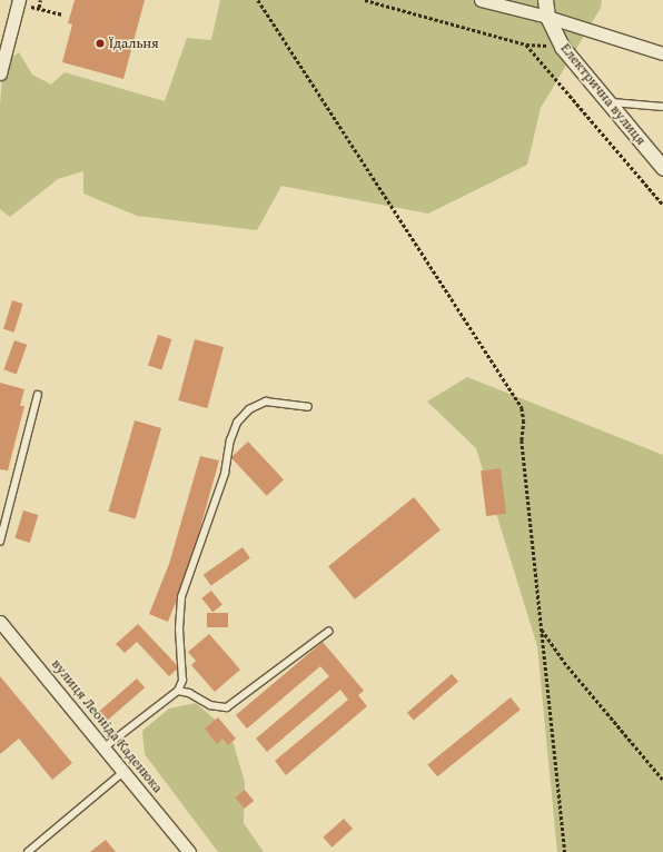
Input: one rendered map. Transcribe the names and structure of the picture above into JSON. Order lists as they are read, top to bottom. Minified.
{"streets":{"street":["Електрична вулиця","вулиця Леоніда Каденюка"]},"places":["Їдальня"]}
